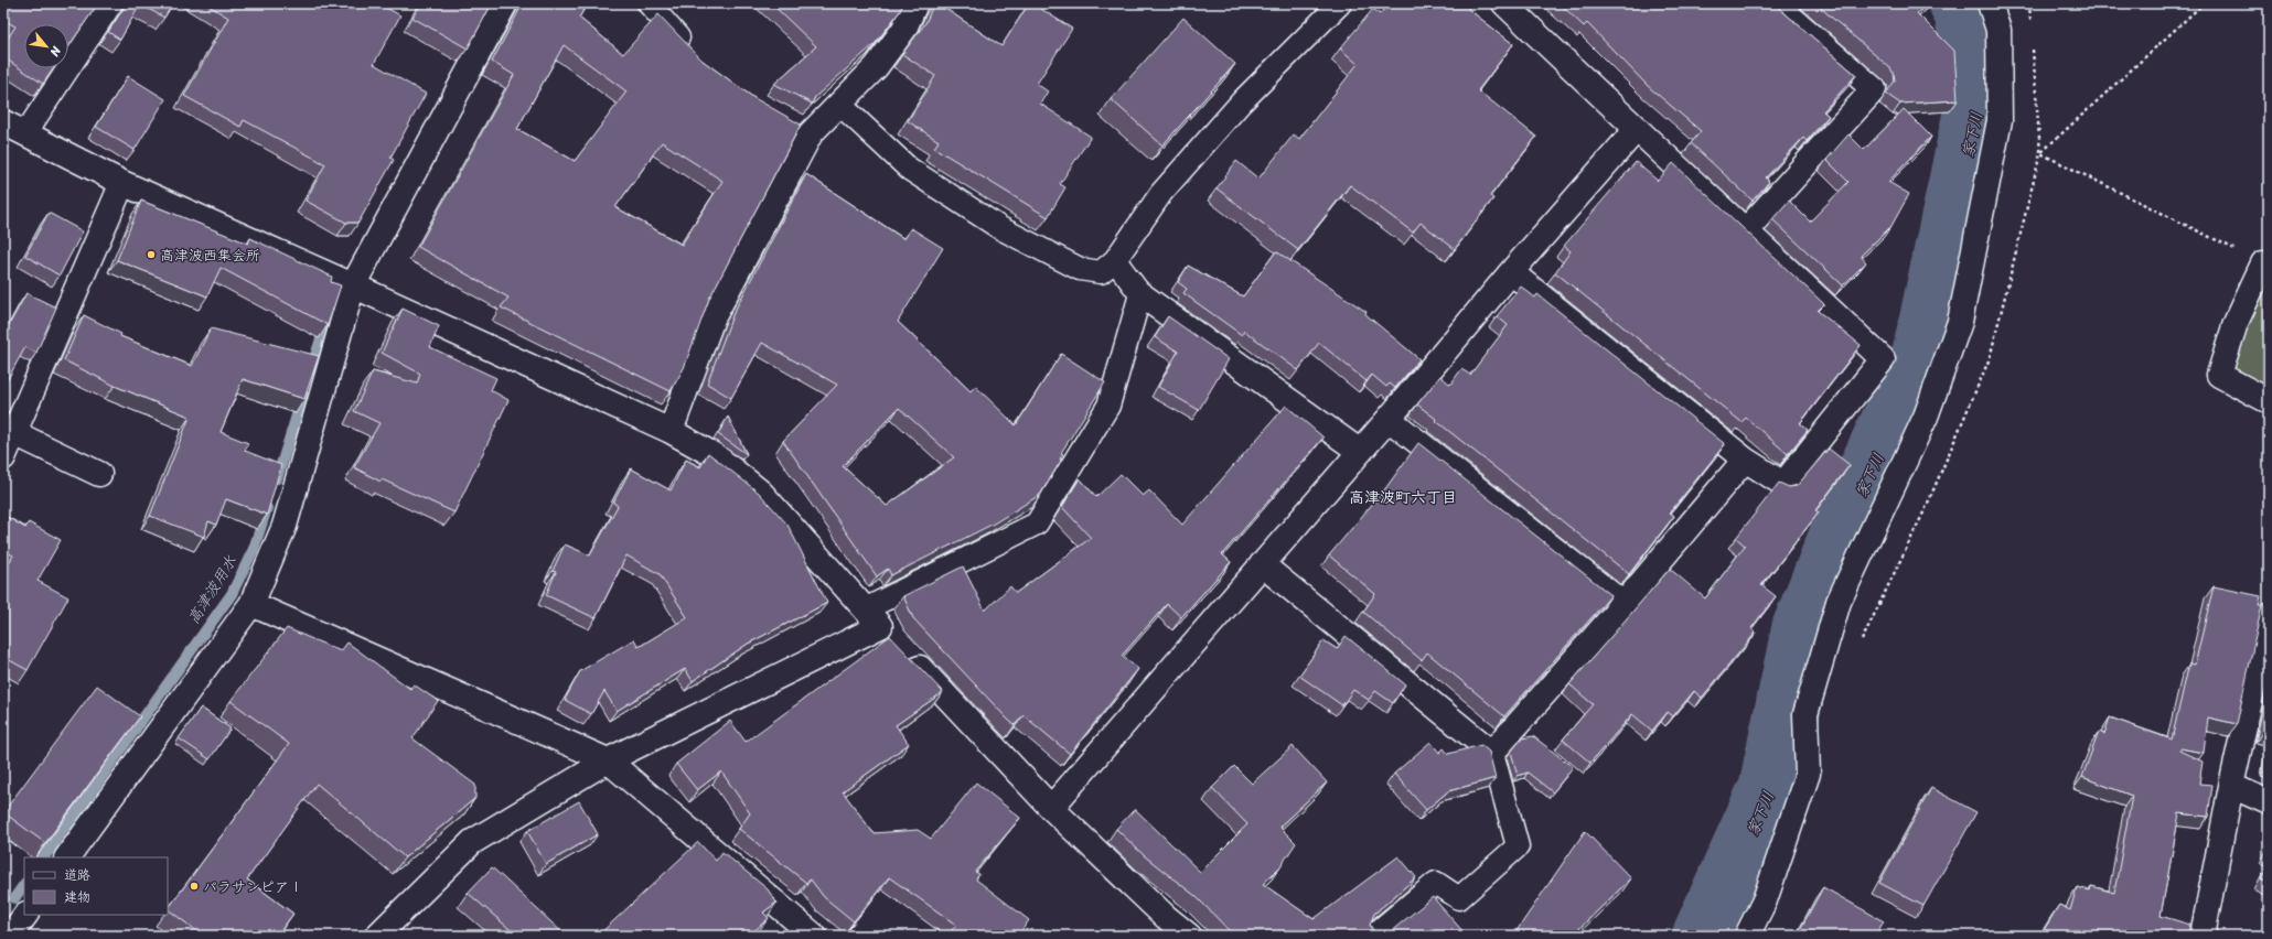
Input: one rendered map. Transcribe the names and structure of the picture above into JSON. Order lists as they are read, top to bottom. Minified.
{"districts":["高津波町六丁目"],"water":["家下川","高津波用水"],"places":["高津波西集会所","パラサンピアⅠ"],"legend":["道路","建物"],"north":"bottom right"}
